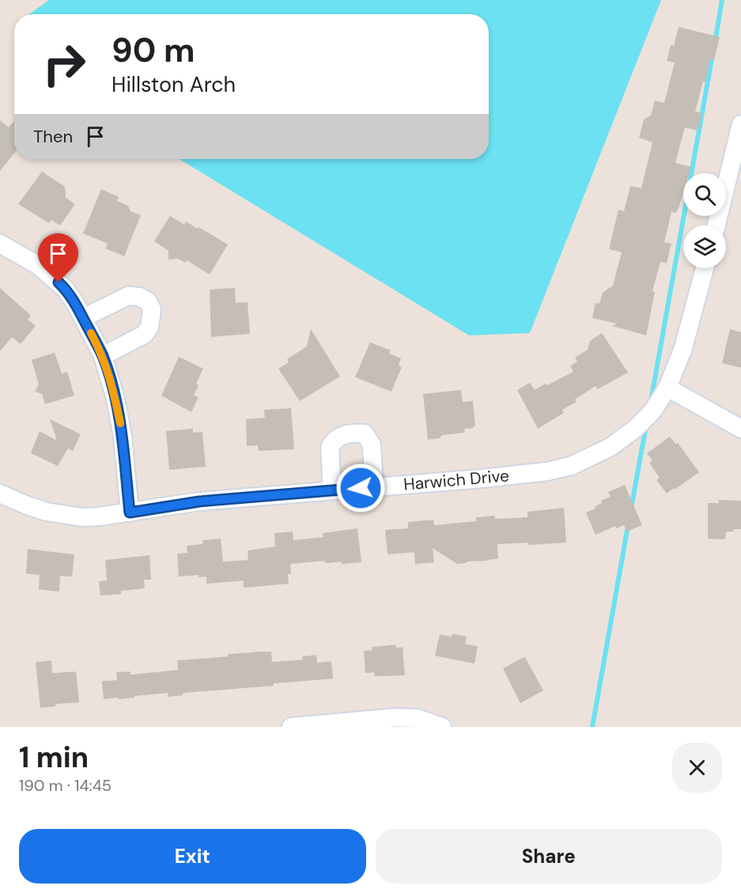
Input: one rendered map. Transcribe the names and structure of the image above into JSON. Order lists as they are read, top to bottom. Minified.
{"streets":{"street":["Harwich Drive"]},"page":{"turn":["90 m","Hillston Arch"],"then":"Then","heading":["1 min","190 m · 14:45"],"buttons":["Exit","Share"]}}
